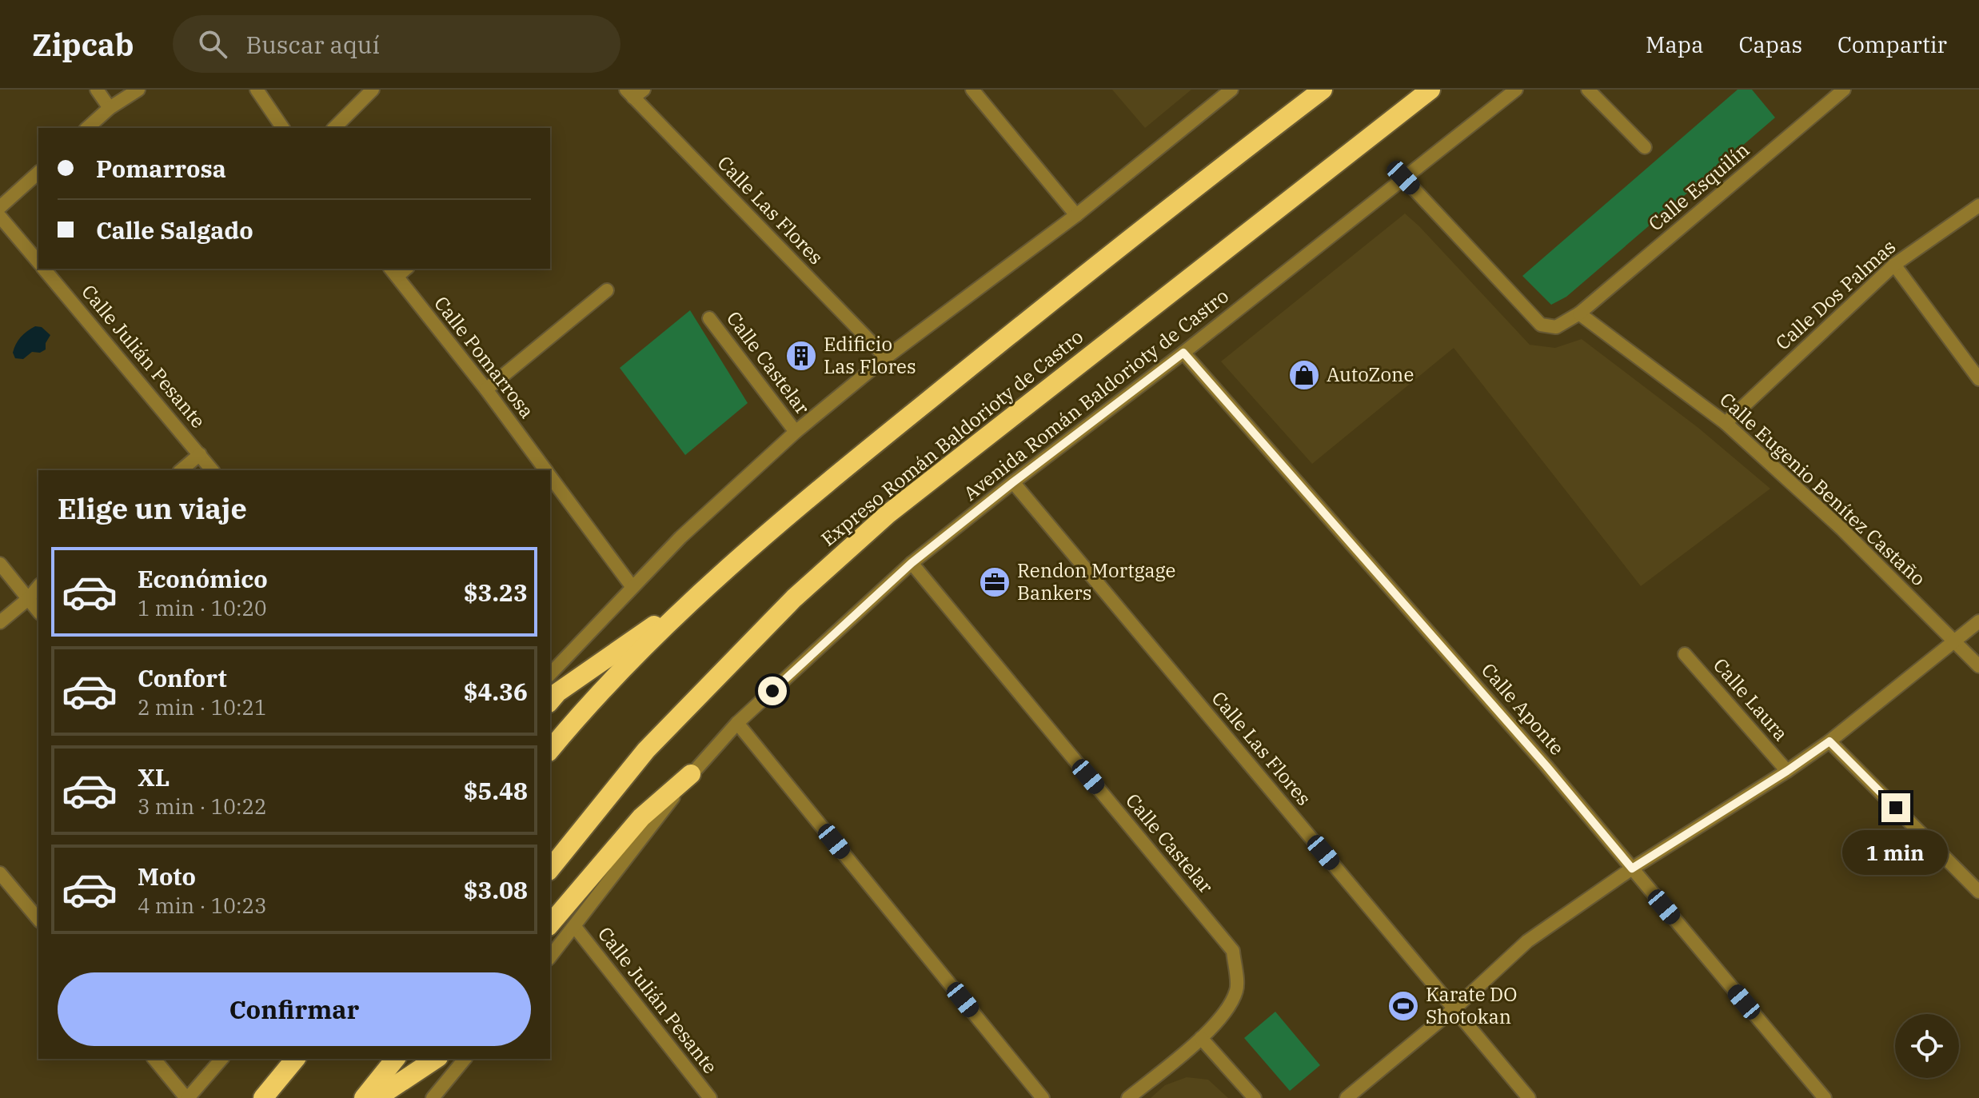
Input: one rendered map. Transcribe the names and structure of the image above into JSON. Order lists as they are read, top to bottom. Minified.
{"streets":{"highway":["Expreso Román Baldorioty de Castro"],"street":["Calle Esquilín","Calle Las Flores","Calle Dos Palmas","Calle Julián Pesante","Calle Pomarrosa","Calle Castelar","Avenida Román Baldorioty de Castro","Calle Eugenio Benítez Castaño","Calle Laura","Calle Aponte"]},"crossings":[["Calle Esquilín","Calle Eugenio Benítez Castaño"],["Calle Las Flores","Avenida Román Baldorioty de Castro"],["Calle Dos Palmas","Calle Eugenio Benítez Castaño"],["Calle Julián Pesante","Avenida Román Baldorioty de Castro"],["Calle Castelar","Avenida Román Baldorioty de Castro"],["Avenida Román Baldorioty de Castro","Calle Aponte"]],"places":{"building":["Edificio Las Flores"],"shop":["AutoZone"],"office":["Rendon Mortgage Bankers"],"sports":["Karate DO Shotokan"]},"page":{"header":"Zipcab","search":"Buscar aquí","nav":["Mapa","Capas","Compartir"],"banner":["Pomarrosa","Calle Salgado"],"heading":"Elige un viaje","list":[{"name":"Económico","note":"1 min · 10:20","value":"$3.23"},{"name":"Confort","note":"2 min · 10:21","value":"$4.36"},{"name":"XL","note":"3 min · 10:22","value":"$5.48"},{"name":"Moto","note":"4 min · 10:23","value":"$3.08"}],"bubble":"1 min","buttons":"Confirmar"}}
